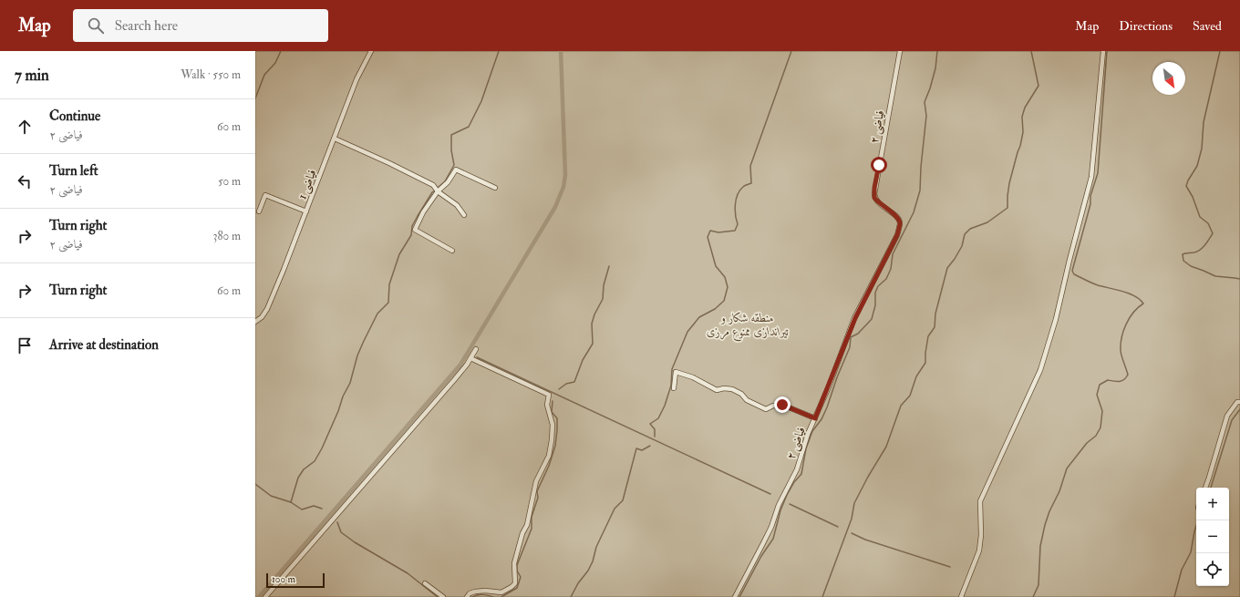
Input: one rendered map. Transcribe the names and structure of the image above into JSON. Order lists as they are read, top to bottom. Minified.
{"streets":{"street":["فیاضی ۲","فیاضی 1"]},"parks":["منطقه شکار و تیراندازی ممنوع مرزی"],"scale_bar":"100 m","north":"bottom right","page":{"header":"Map","search":"Search here","nav":["Map","Directions","Saved"],"heading":["7 min","Walk · 550 m"],"list":[["Continue","فیاضی ۲","60 m"],["Turn left","فیاضی ۲","50 m"],["Turn right","فیاضی ۲","380 m"],["Turn right","60 m"],"Arrive at destination"],"map_buttons":["+","−"],"scale":"100 m"}}
